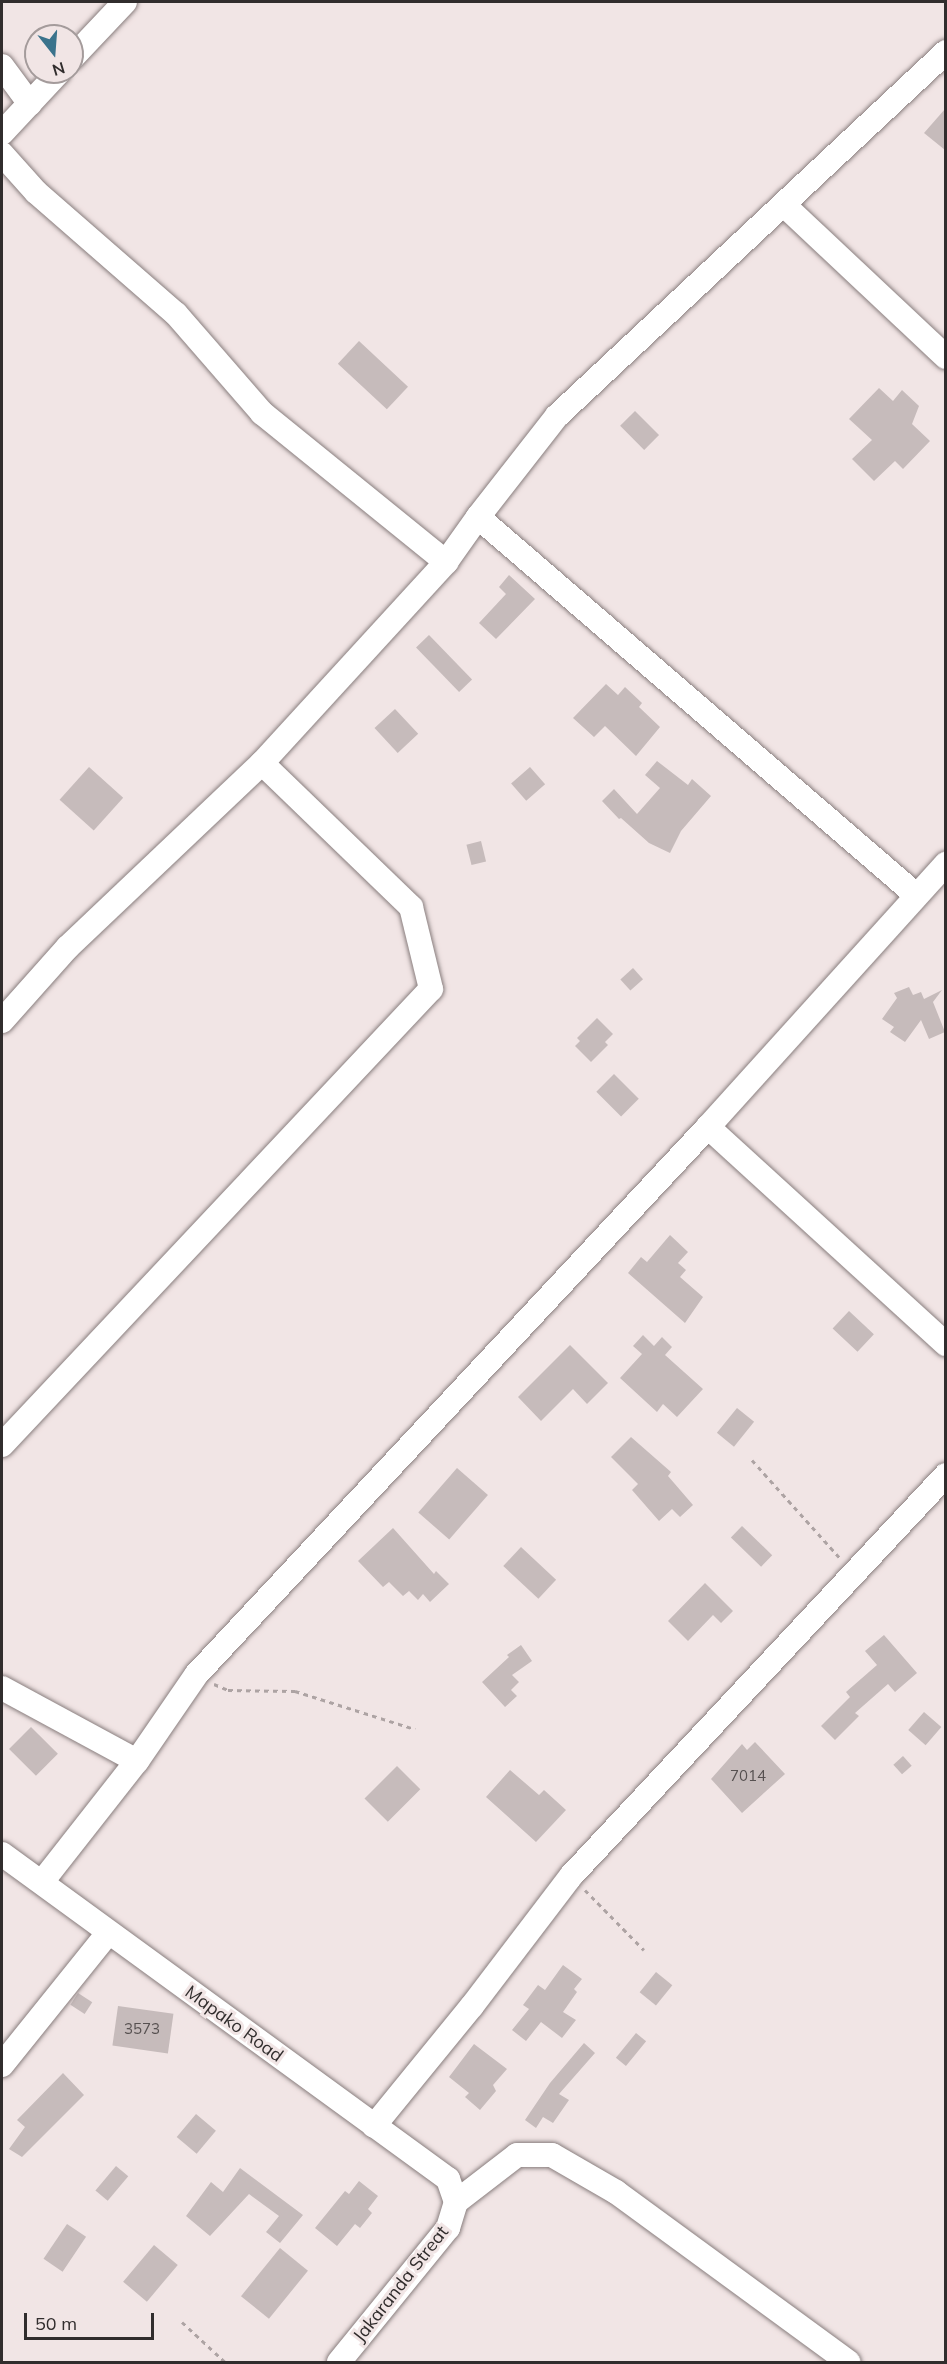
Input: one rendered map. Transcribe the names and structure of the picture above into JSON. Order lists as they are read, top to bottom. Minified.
{"streets":{"street":["Mapako Road","Jakaranda Streat"]},"crossings":[["Mapako Road","Jakaranda Streat"]],"house_numbers":["7014","3573"],"scale_bar":"50 m","north":"bottom"}
